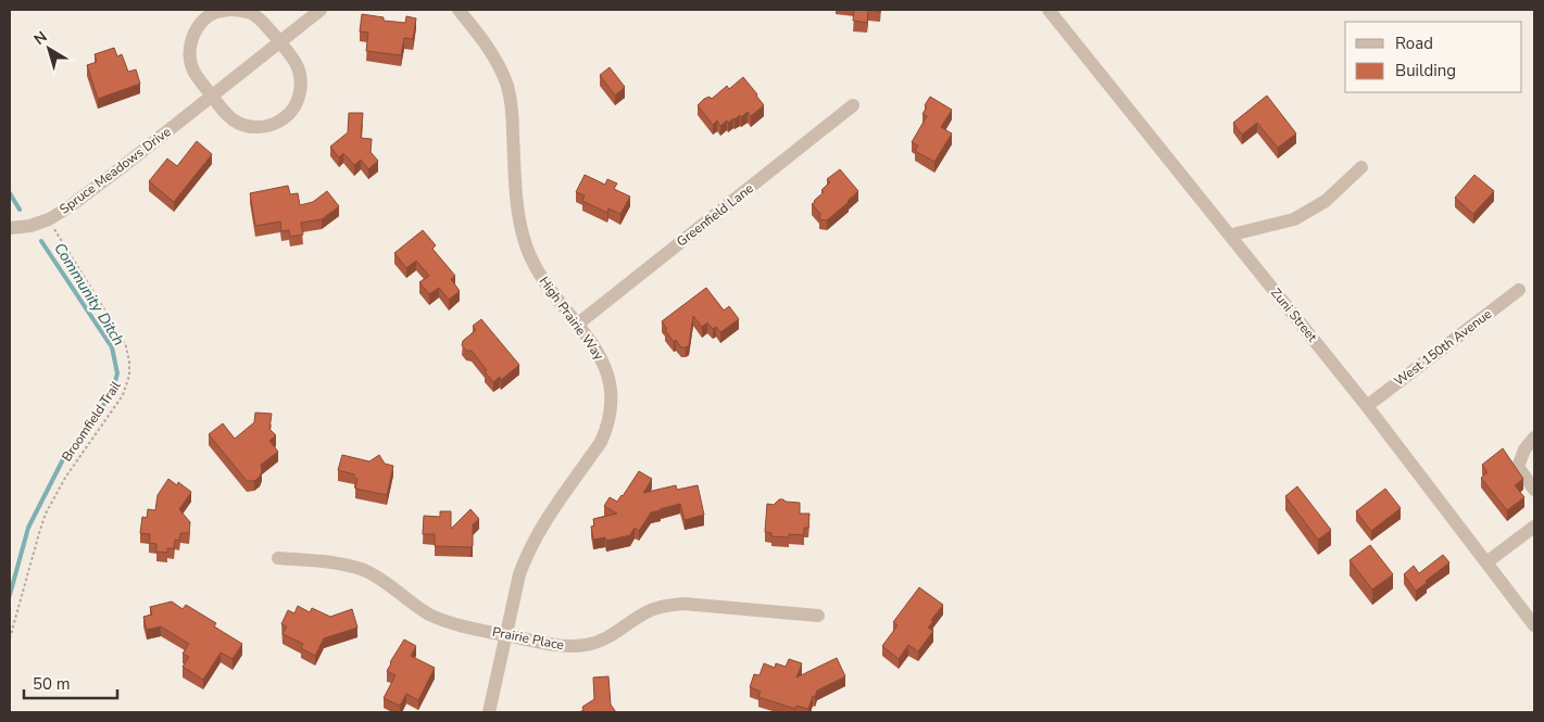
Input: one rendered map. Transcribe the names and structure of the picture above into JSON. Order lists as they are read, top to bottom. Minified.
{"streets":{"street":["Spruce Meadows Drive","Greenfield Lane","Zuni Street","High Prairie Way","West 150th Avenue","Prairie Place"],"path":["Broomfield Trail"]},"crossings":[["Greenfield Lane","High Prairie Way"],["Zuni Street","West 150th Avenue"],["High Prairie Way","Prairie Place"]],"water":["Community Ditch"],"legend":["Road","Building"],"scale_bar":"50 m","north":"top left"}
